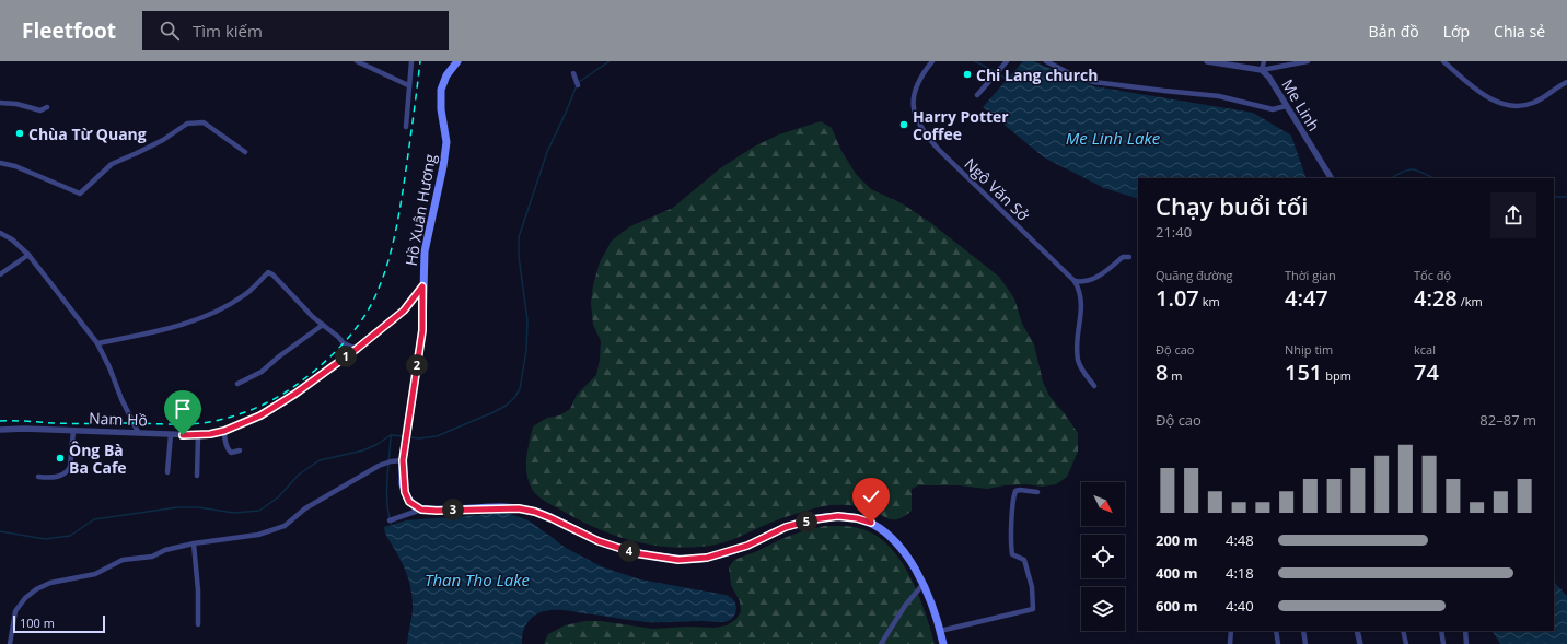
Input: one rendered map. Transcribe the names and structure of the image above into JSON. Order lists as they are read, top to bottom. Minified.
{"streets":{"main road":["Hồ Xuân Hương"],"street":["Me Linh","Ngô Văn Sở","Nam Hồ"]},"crossings":[["Hồ Xuân Hương","Nam Hồ"]],"water":["Me Linh Lake","Than Tho Lake"],"places":["Chi Lang church","Harry Potter Coffee","Chùa Từ Quang","Ông Bà Ba Cafe"],"scale_bar":"100 m","north":"bottom right","page":{"header":"Fleetfoot","search":"Tìm kiếm","nav":["Bản đồ","Lớp","Chia sẻ"],"heading":["Chạy buổi tối","21:40"],"stats":[["Quãng đường","1.07 km"],["Thời gian","4:47"],["Tốc độ","4:28 /km"],["Độ cao","8 m"],["Nhịp tim","151 bpm"],["kcal","74"]],"pins":["1","2","3","5","4"],"chart":["Độ cao","82–87 m"],"list":[{"name":"200 m","note":"4:48"},{"name":"400 m","note":"4:18"},{"name":"600 m","note":"4:40"}],"scale":"100 m"}}
